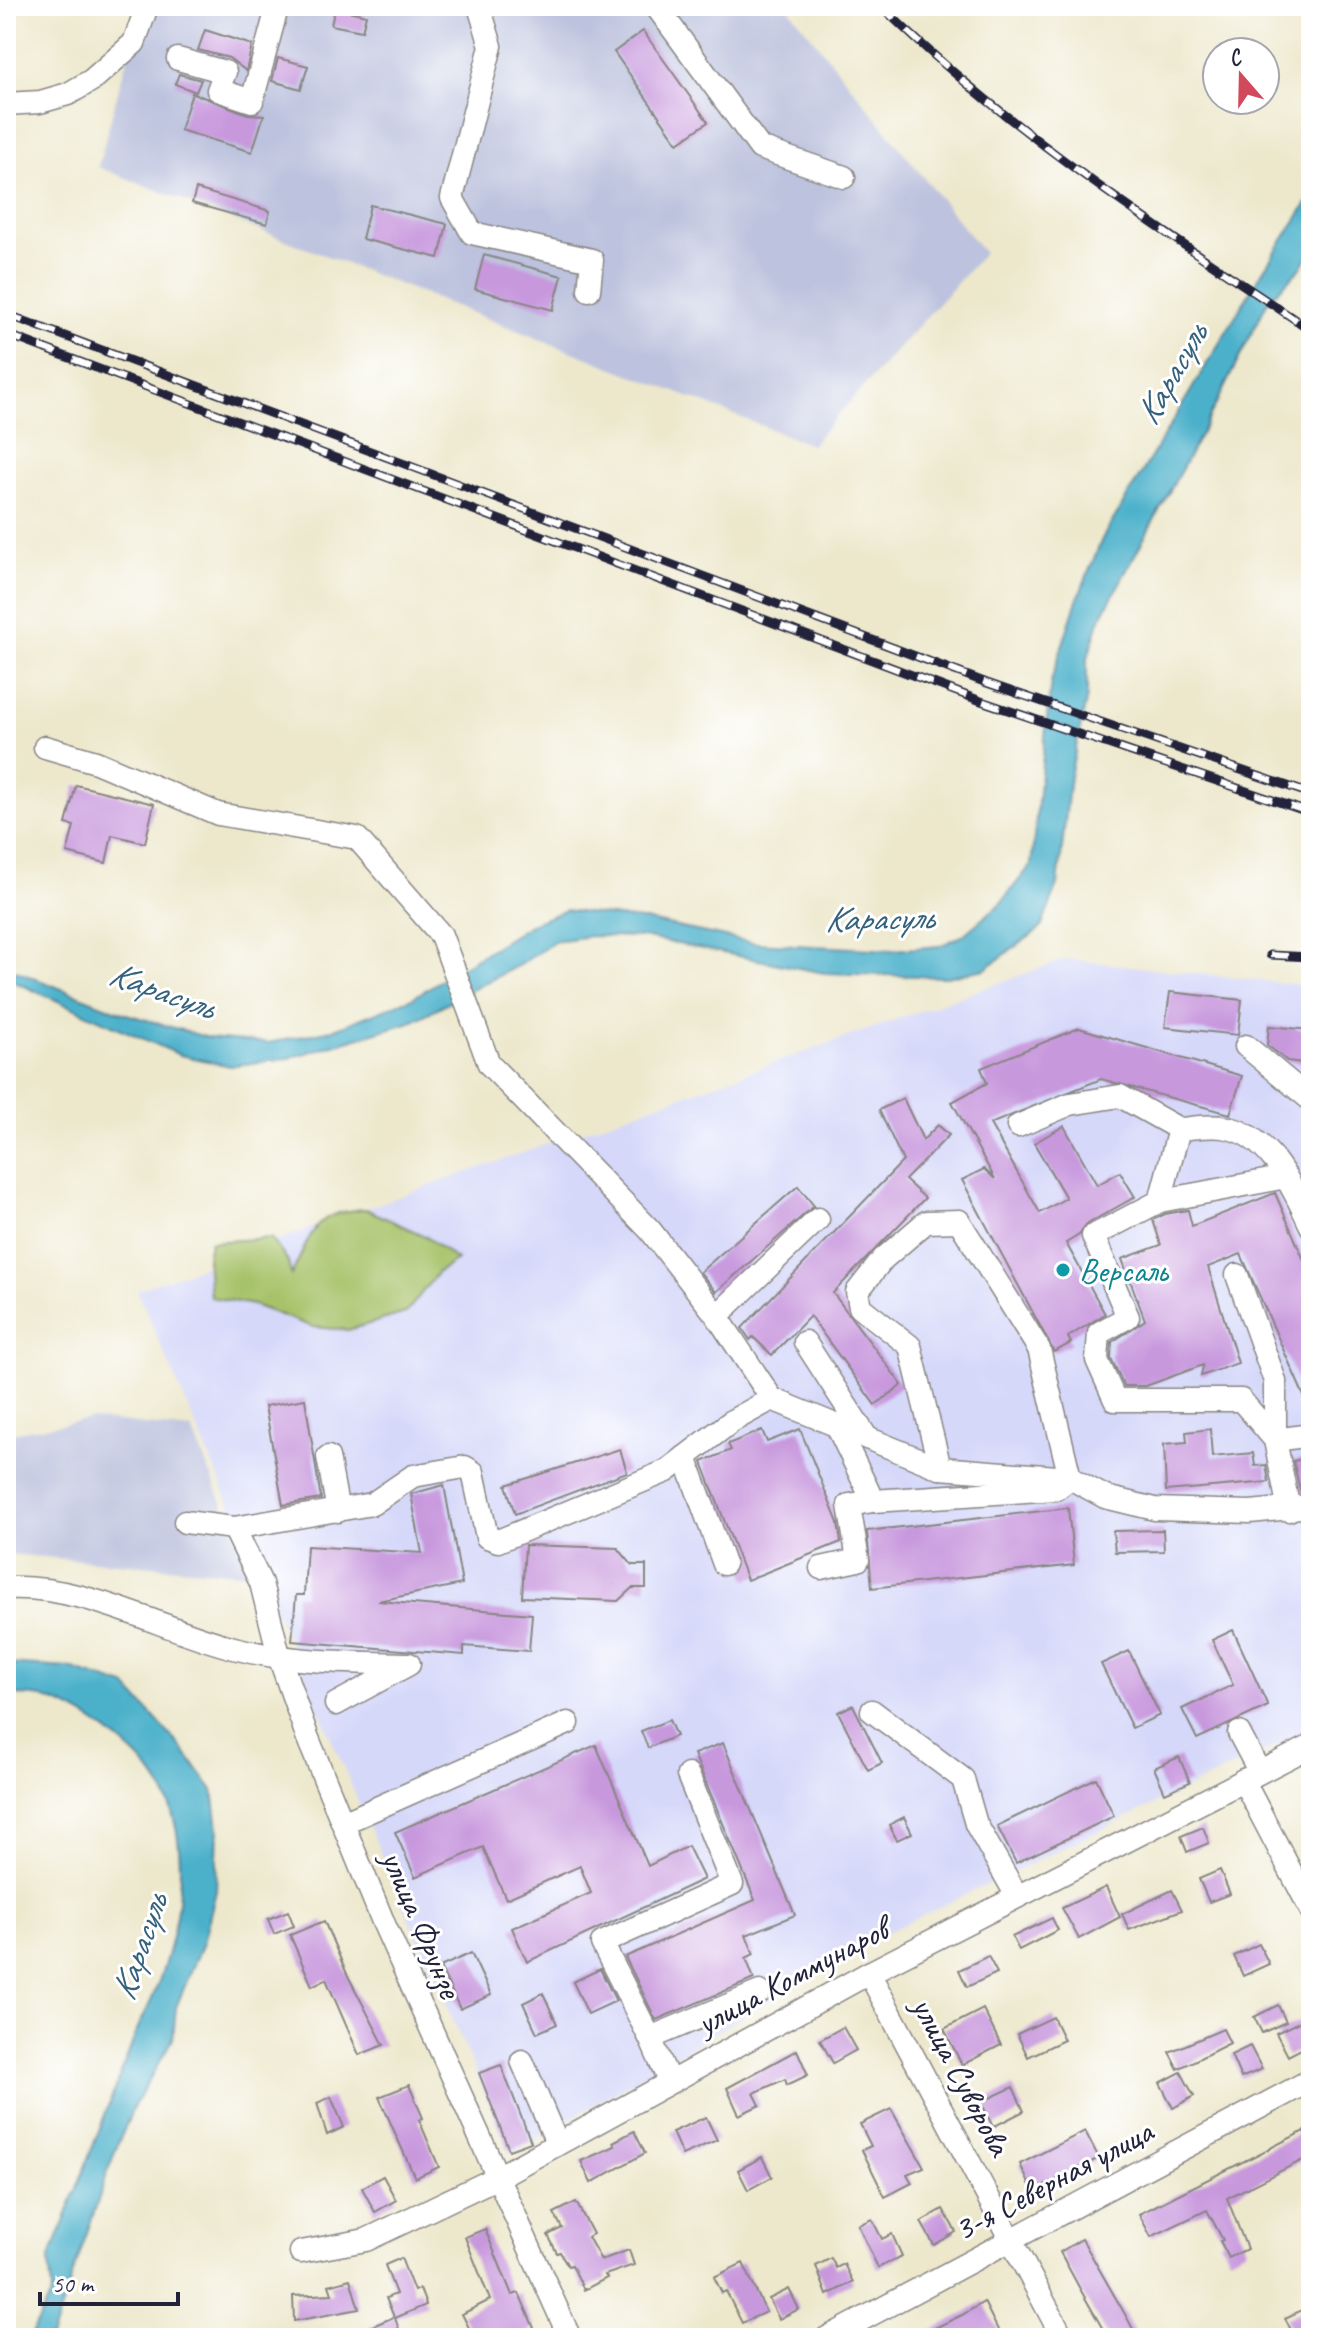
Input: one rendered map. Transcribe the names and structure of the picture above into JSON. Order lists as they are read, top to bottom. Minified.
{"streets":{"street":["улица Фрунзе","улица Коммунаров","улица Суворова","3-я Северная улица"]},"crossings":[["улица Фрунзе","улица Коммунаров"],["улица Коммунаров","улица Суворова"],["улица Суворова","3-я Северная улица"]],"water":["Карасуль"],"places":["Версаль"],"scale_bar":"50 m","north":"top"}
